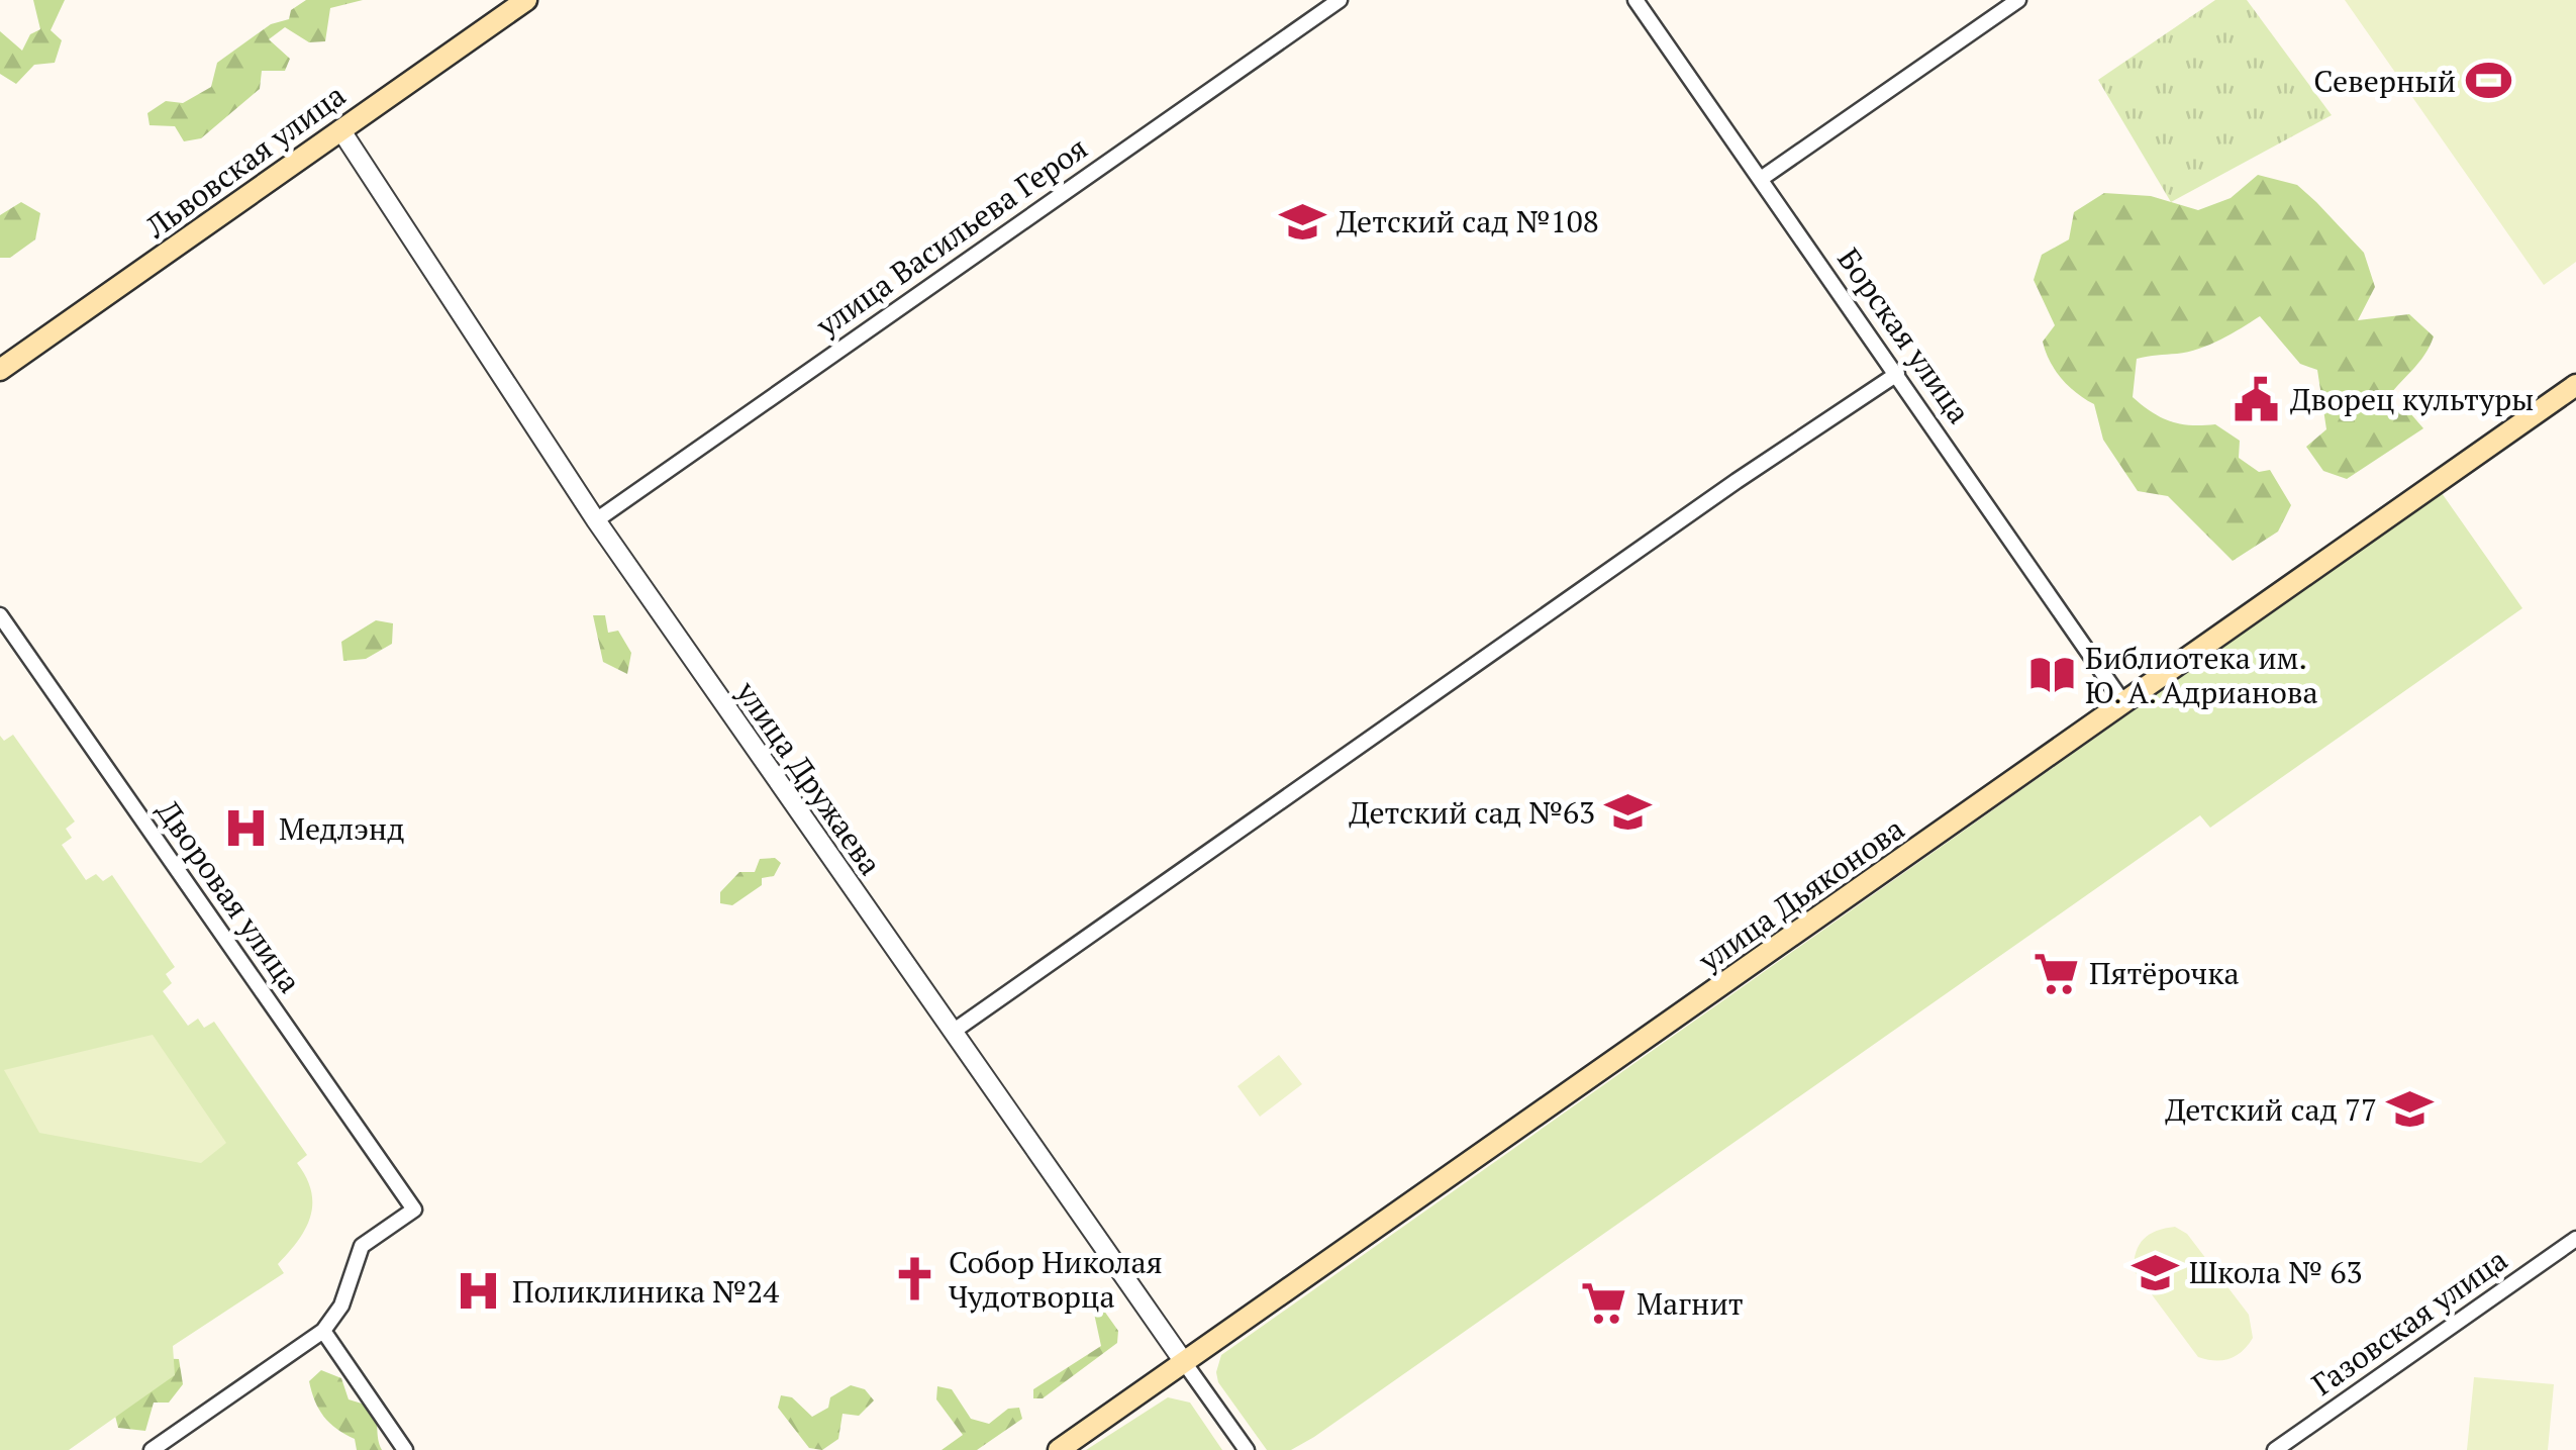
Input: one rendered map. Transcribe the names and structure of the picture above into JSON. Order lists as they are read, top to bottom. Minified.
{"streets":{"main road":["Львовская улица","улица Дьяконова"],"street":["улица Васильева Героя","Борская улица","улица Дружаева","Дворовая улица","Газовская улица"]},"crossings":[["Львовская улица","улица Дружаева"],["улица Васильева Героя","улица Дружаева"],["Борская улица","улица Дьяконова"],["улица Дружаева","улица Дьяконова"]],"places":{"sports":["Северный"],"school or university":["Детский сад №108","Детский сад №63","Детский сад 77","Школа № 63"],"public building":["Дворец культуры"],"library":["Библиотека им. Ю. А. Адрианова"],"hospital":["Медлэнд","Поликлиника №24"],"supermarket":["Пятёрочка","Магнит"],"church":["Собор Николая Чудотворца"]}}
